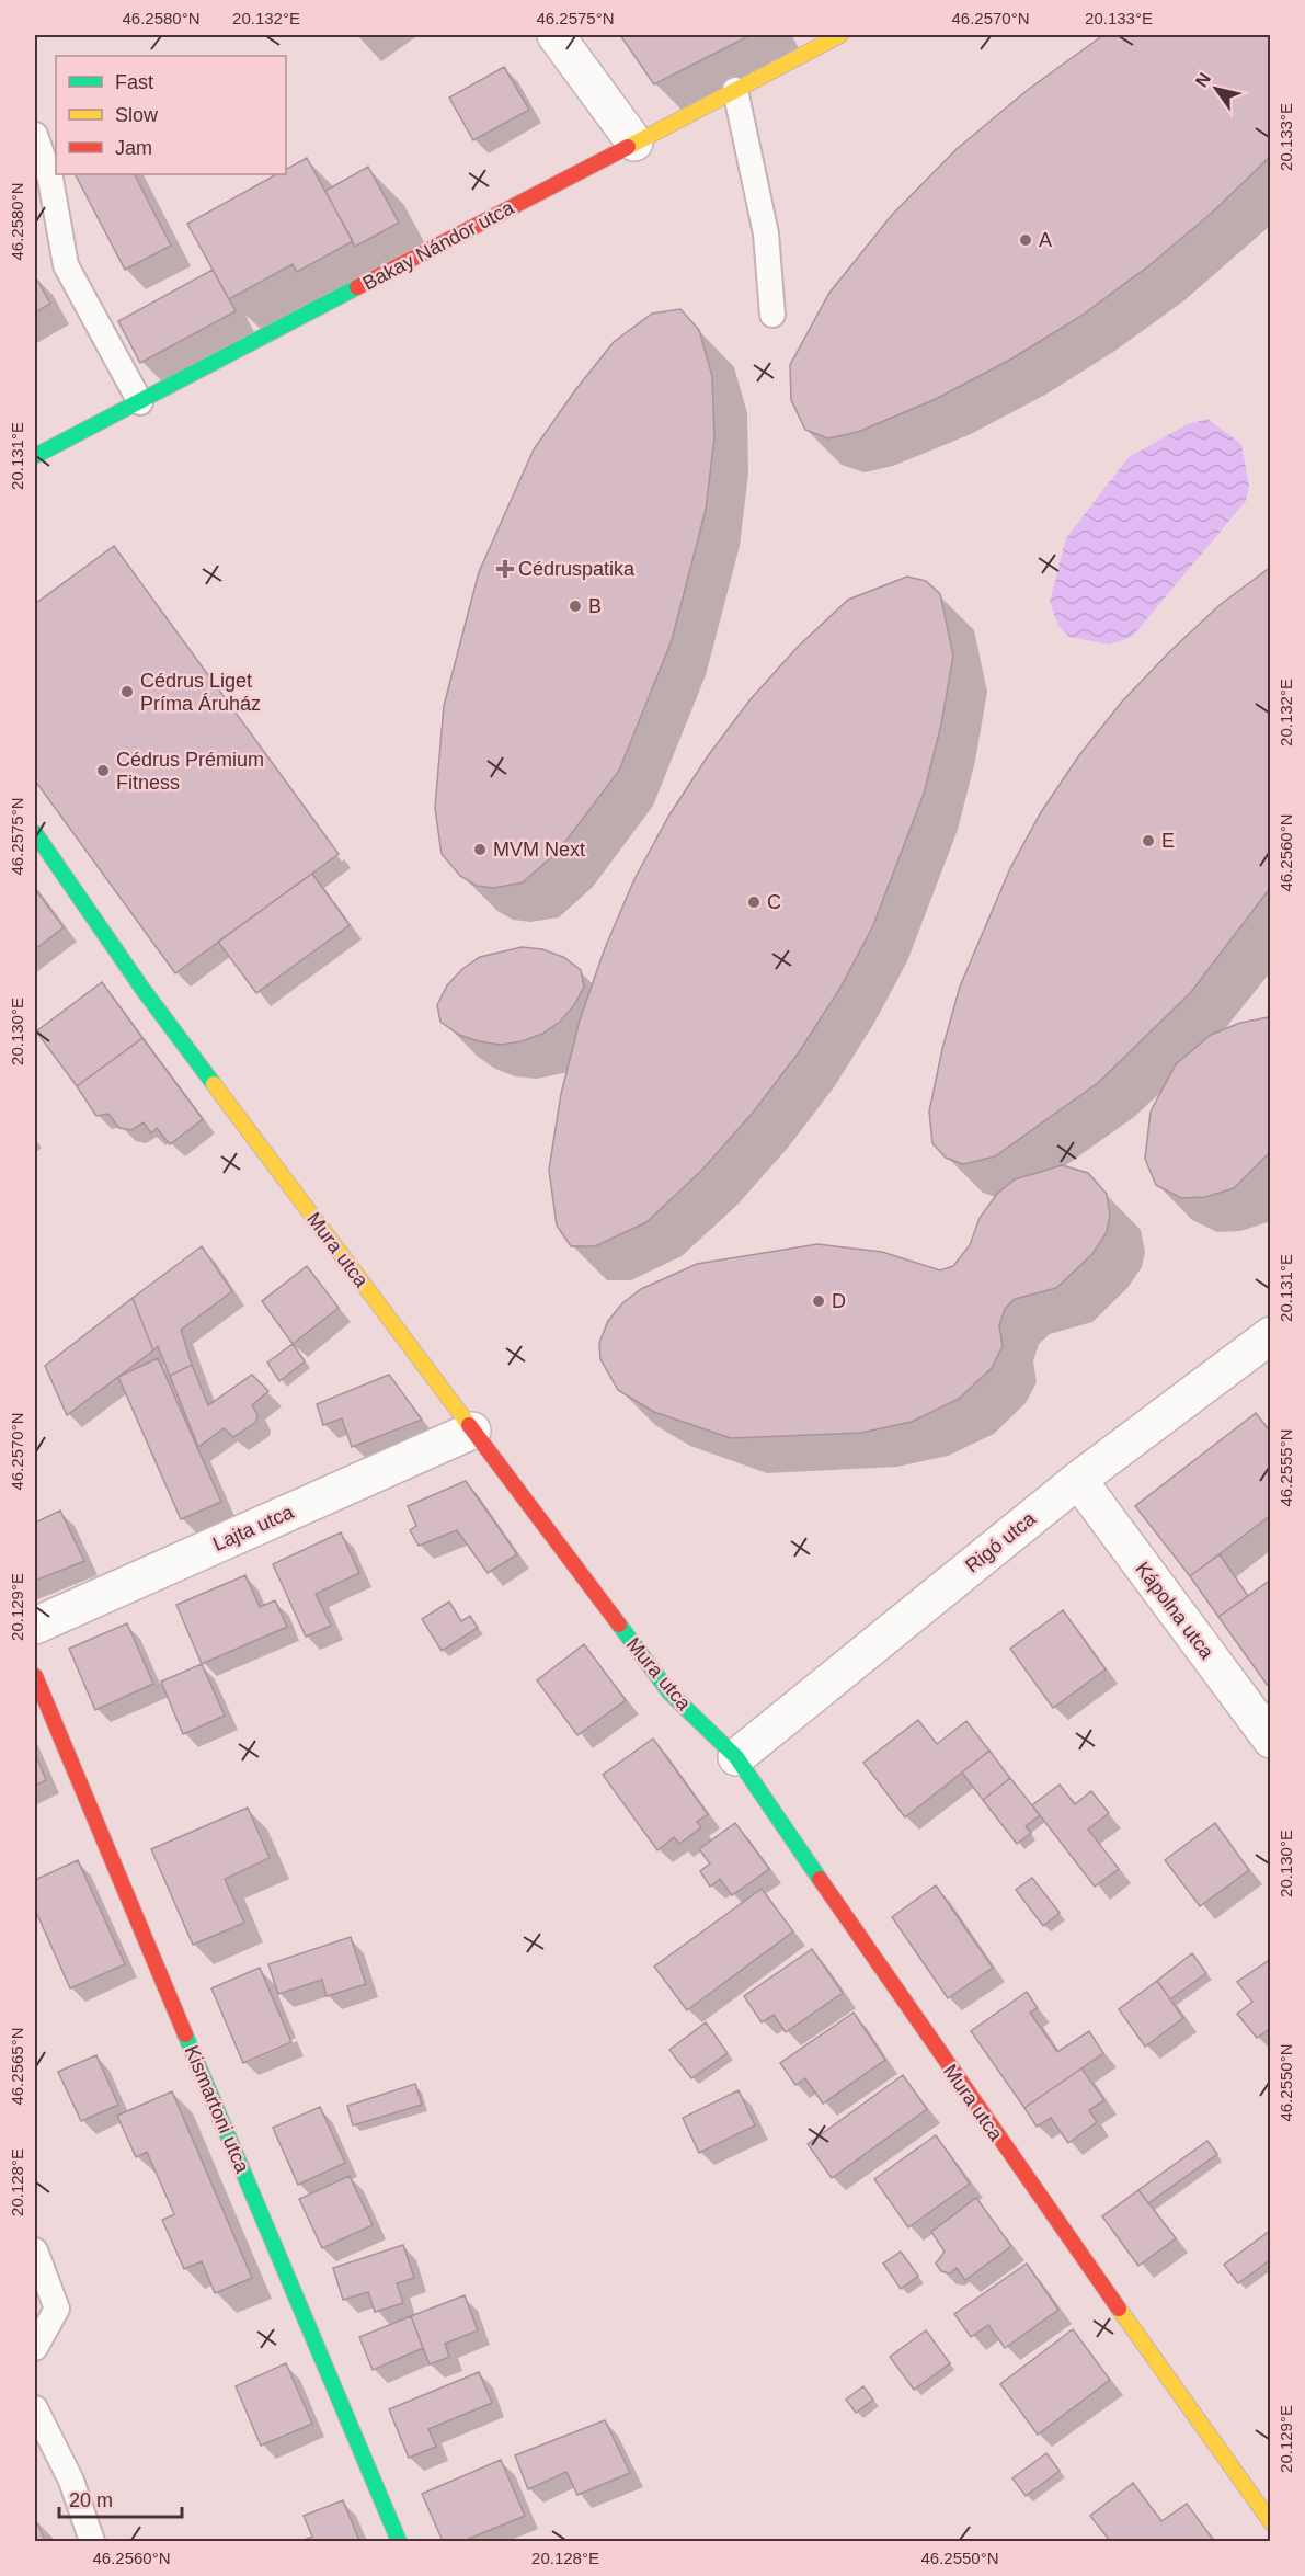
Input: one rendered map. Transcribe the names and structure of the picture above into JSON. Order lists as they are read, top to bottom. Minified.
{"streets":{"street":["Bakay Nándor utca","Mura utca","Lajta utca","Rigó utca","Kápolna utca","Kismartoni utca"]},"crossings":[["Mura utca","Lajta utca"],["Mura utca","Rigó utca"],["Rigó utca","Kápolna utca"]],"places":{"other":["A","B","Cédrus Liget Príma Áruház","Cédrus Prémium Fitness","E","MVM Next","C","D"],"health":["Cédruspatika"]},"legend":["Fast","Slow","Jam"],"scale_bar":"20 m","north":"top left","coordinates":["46.2580°N","20.132°E","46.2575°N","46.2570°N","20.133°E","20.131°E","46.2560°N","20.130°E","46.2555°N","20.129°E","46.2565°N","46.2550°N","20.128°E"]}
